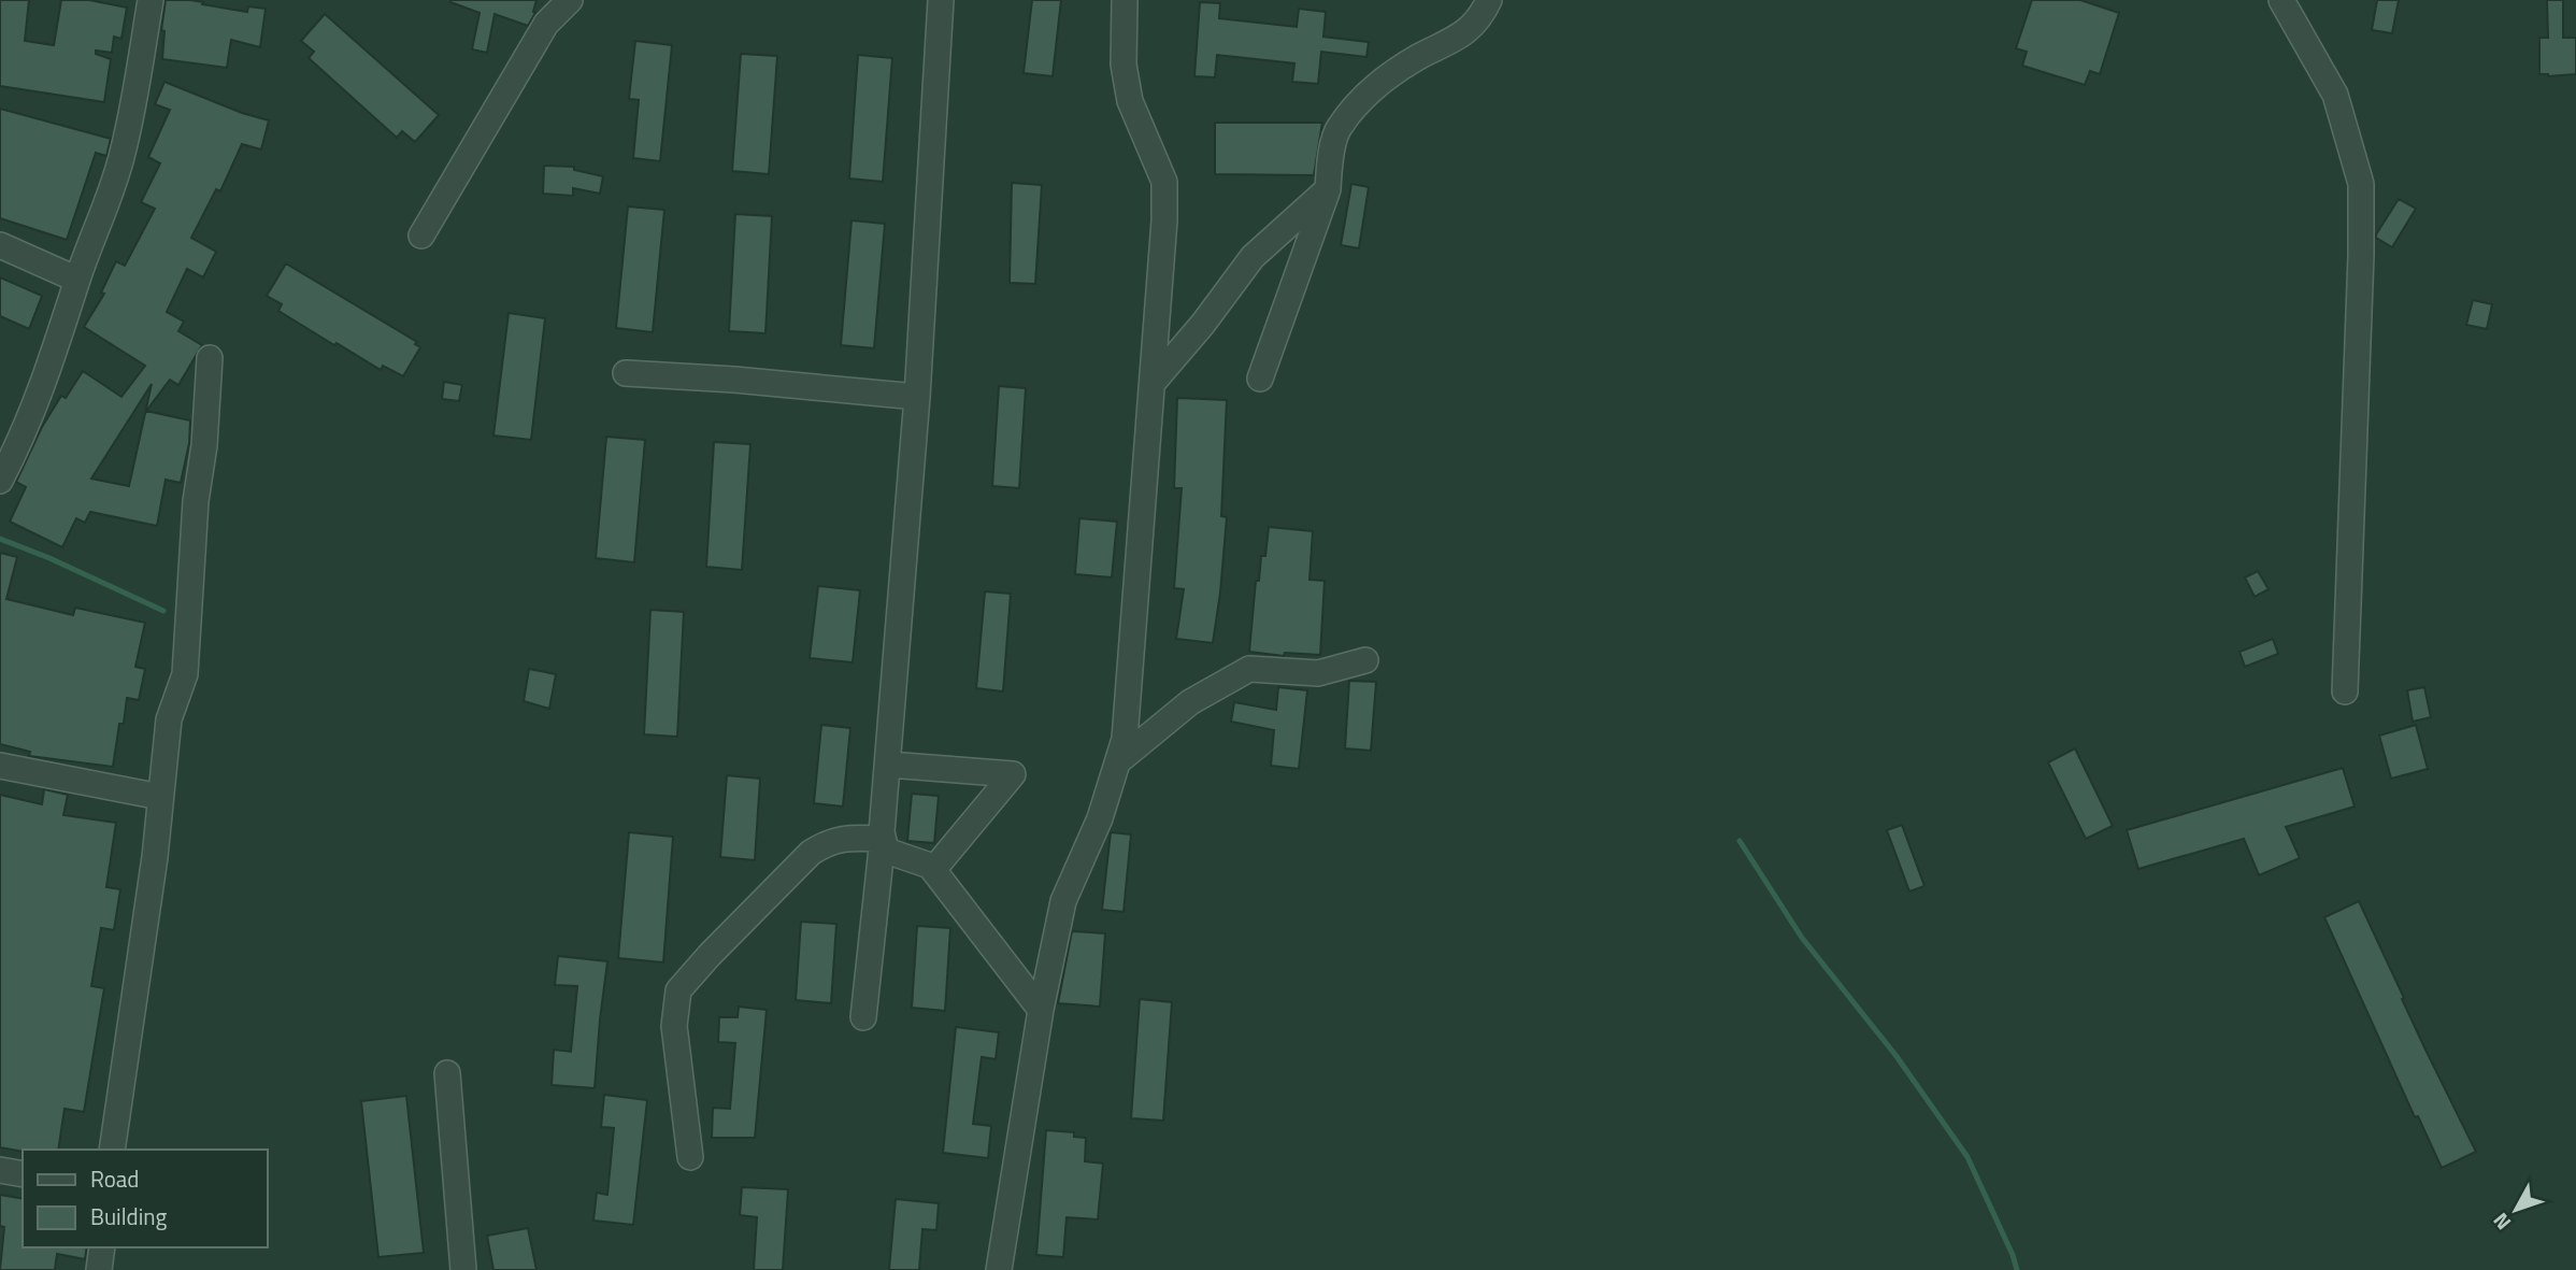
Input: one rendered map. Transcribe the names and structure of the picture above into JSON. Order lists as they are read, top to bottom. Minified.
{"legend":["Road","Building"],"north":"bottom left"}
